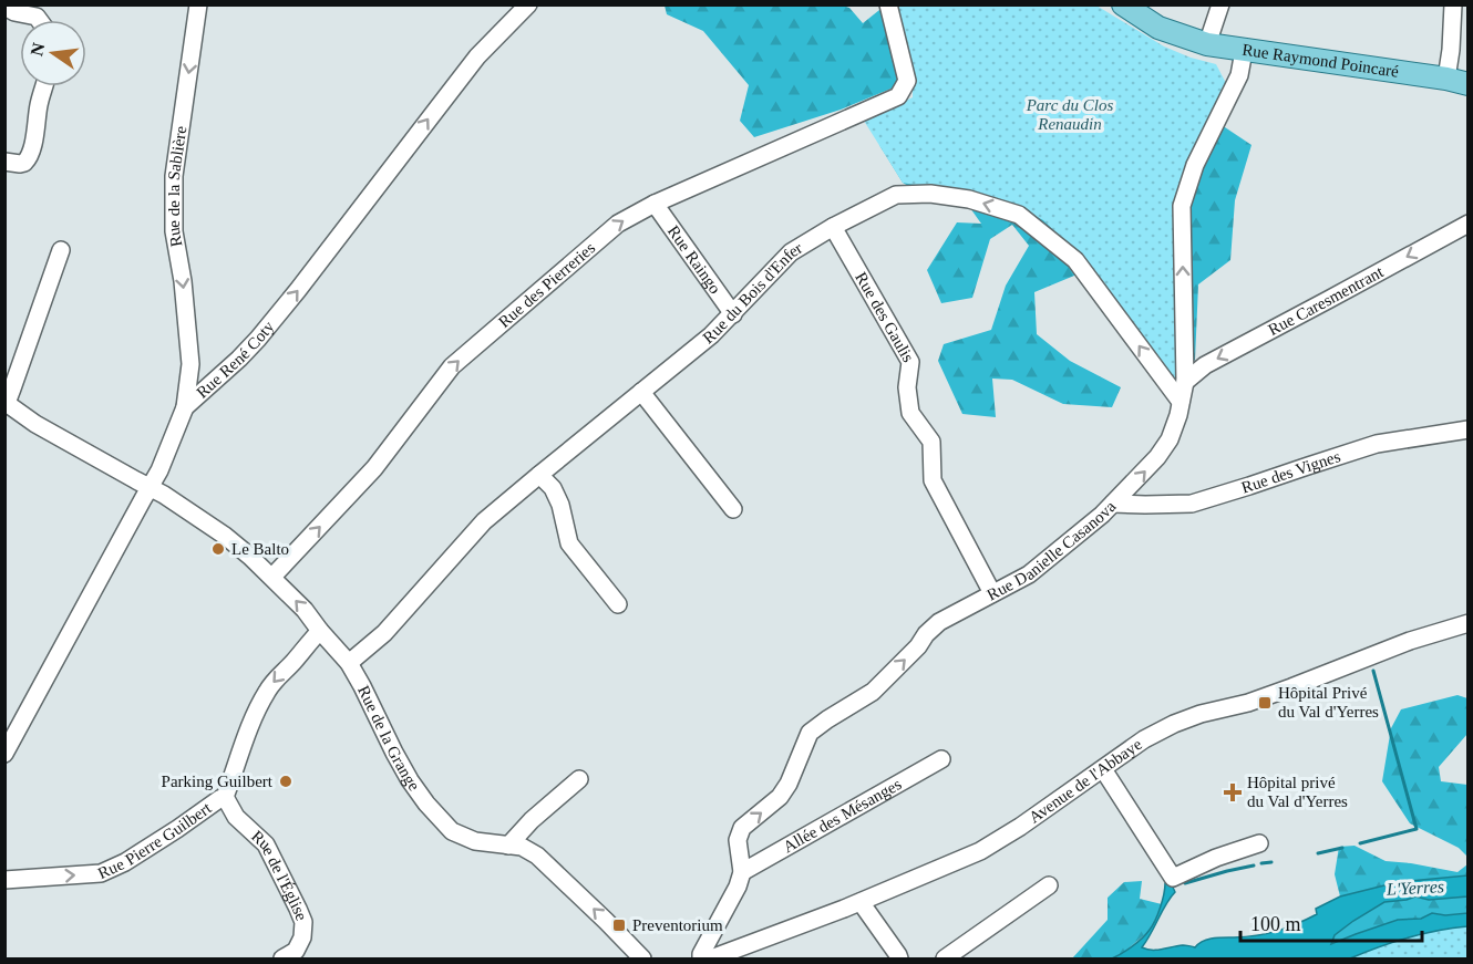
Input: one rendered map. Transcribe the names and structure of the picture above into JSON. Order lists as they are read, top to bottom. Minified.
{"streets":{"main road":["Rue Raymond Poincaré"],"street":["Rue de la Sablière","Rue Raingo","Rue des Pierreries","Rue du Bois d'Enfer","Rue Caresmentrant","Rue des Gaulis","Rue René Coty","Rue des Vignes","Rue Danielle Casanova","Rue de la Grange","Avenue de l'Abbaye","Allée des Mésanges","Rue Pierre Guilbert","Rue de l'Église"]},"crossings":[["Rue Raymond Poincaré","Rue Danielle Casanova"],["Rue de la Sablière","Rue René Coty"],["Rue Raingo","Rue des Pierreries"],["Rue Raingo","Rue du Bois d'Enfer"],["Rue des Pierreries","Rue de la Grange"],["Rue du Bois d'Enfer","Rue des Gaulis"],["Rue du Bois d'Enfer","Rue Danielle Casanova"],["Rue du Bois d'Enfer","Rue de la Grange"],["Rue Caresmentrant","Rue Danielle Casanova"],["Rue des Gaulis","Rue Danielle Casanova"],["Rue René Coty","Rue de la Grange"],["Rue des Vignes","Rue Danielle Casanova"],["Rue Danielle Casanova","Allée des Mésanges"],["Rue de la Grange","Rue Pierre Guilbert"],["Rue Pierre Guilbert","Rue de l'Église"]],"one_way":["Rue de la Sablière","Rue des Pierreries","Rue du Bois d'Enfer","Rue Caresmentrant","Rue René Coty","Rue Danielle Casanova"],"water":["L'Yerres"],"parks":["Parc du Clos Renaudin"],"places":{"other":["Le Balto","Parking Guilbert"],"transit":["Hôpital Privé du Val d'Yerres","Preventorium"],"health":["Hôpital privé du Val d'Yerres"]},"scale_bar":"100 m","north":"left"}
